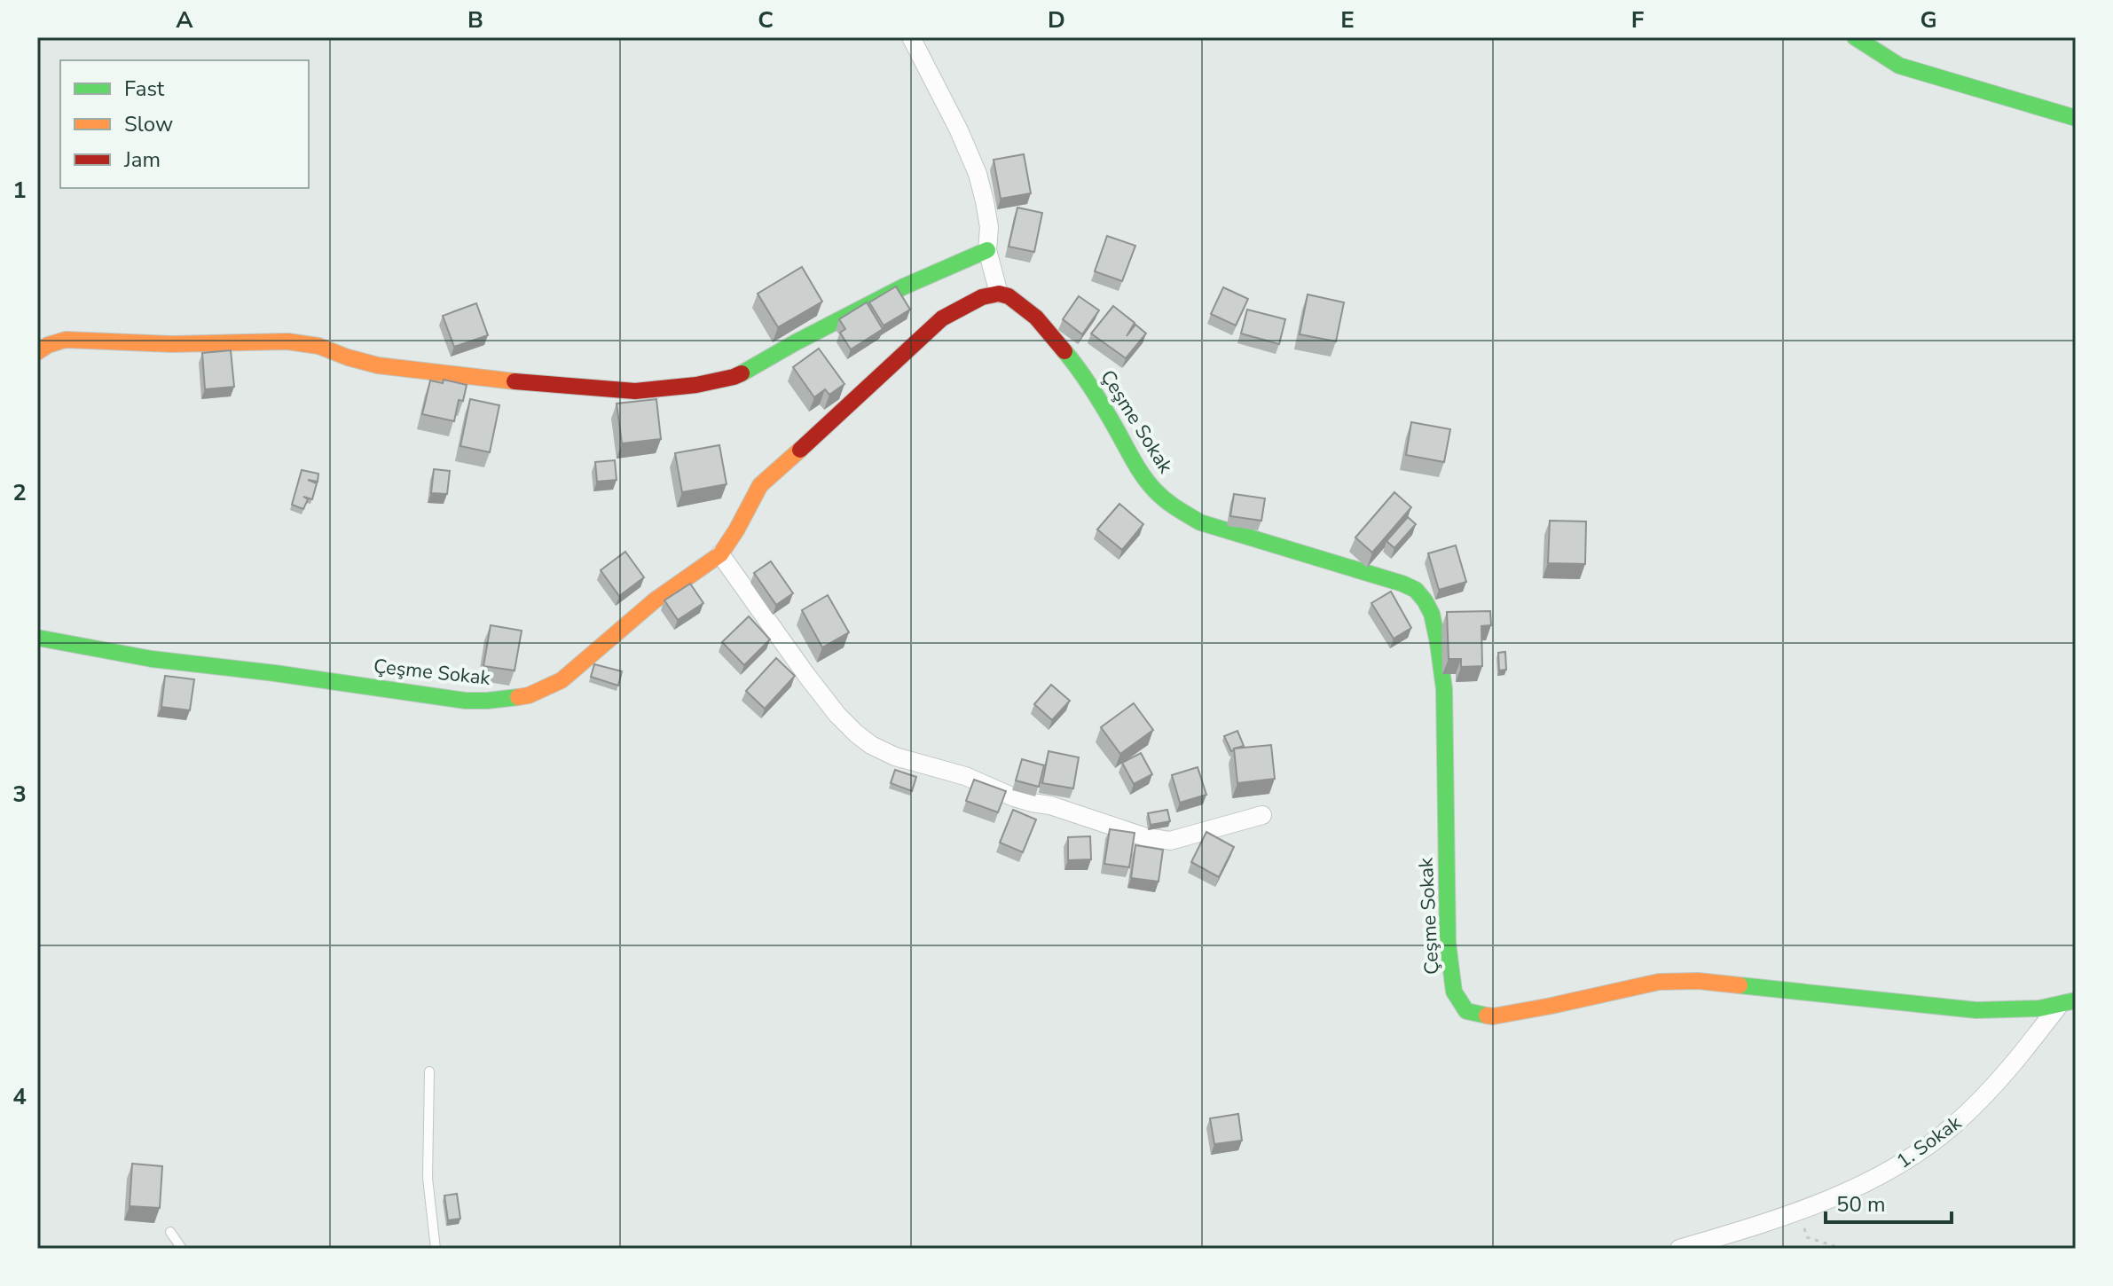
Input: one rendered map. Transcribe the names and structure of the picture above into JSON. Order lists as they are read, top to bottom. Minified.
{"streets":{"street":["Çeşme Sokak","1. Sokak"]},"crossings":[["Çeşme Sokak","1. Sokak"]],"legend":["Fast","Slow","Jam"],"scale_bar":"50 m","grid":{"columns":["A","B","C","D","E","F","G"],"rows":["1","2","3","4"]}}
